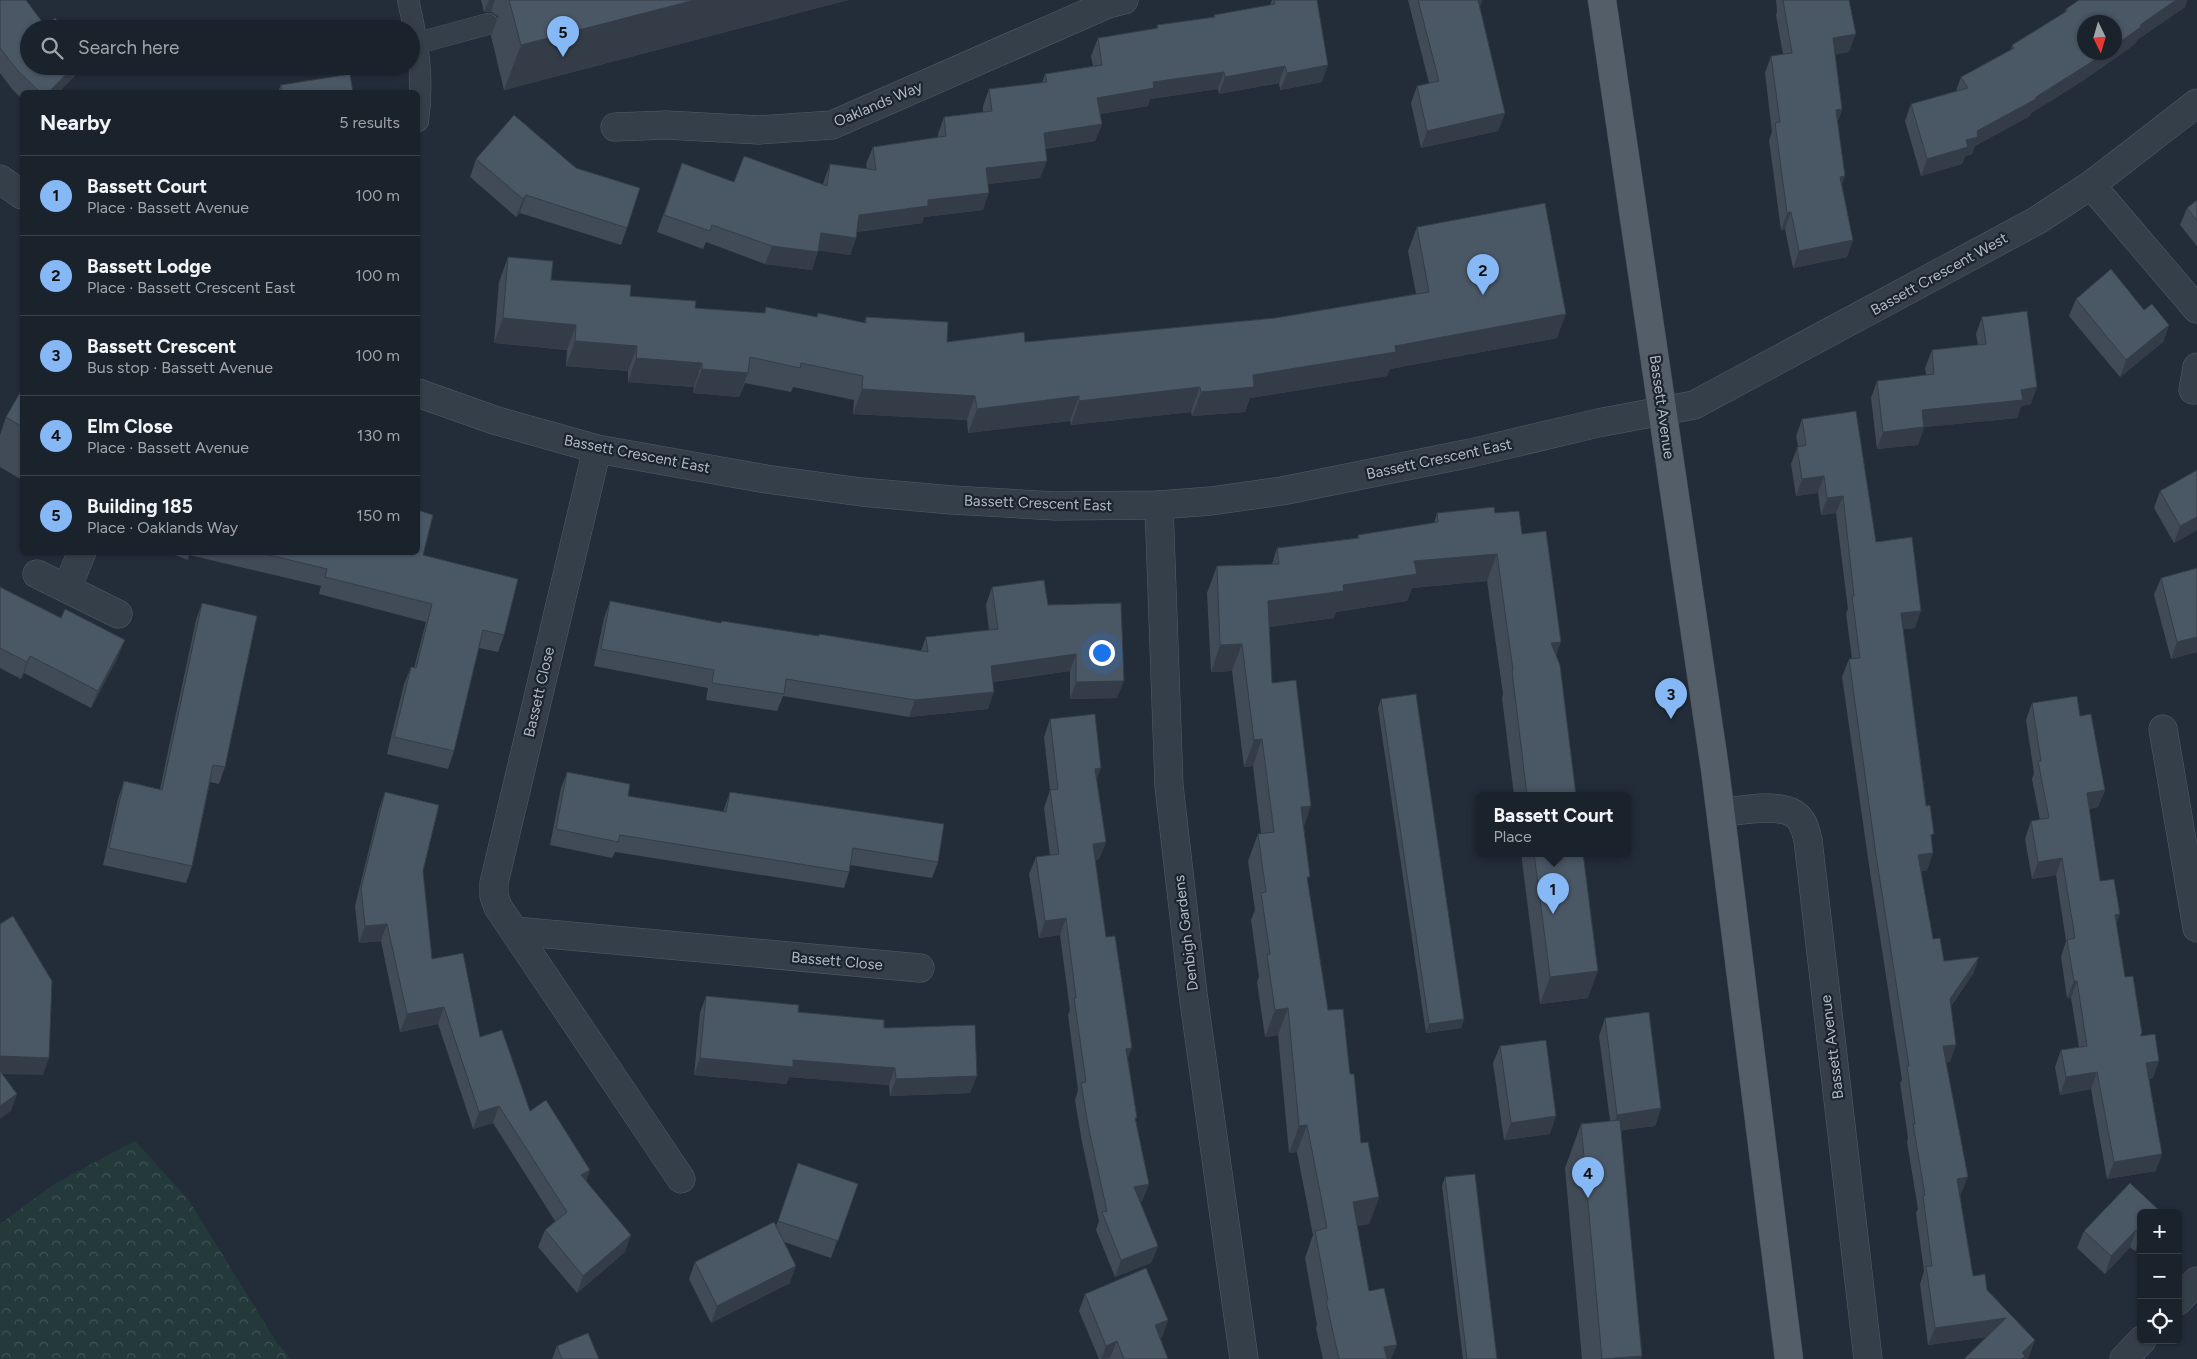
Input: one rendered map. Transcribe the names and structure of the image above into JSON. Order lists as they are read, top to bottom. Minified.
{"streets":{"main road":["Bassett Avenue"],"street":["Oaklands Way","Bassett Crescent West","Bassett Crescent East","Bassett Close","Denbigh Gardens"]},"crossings":[["Bassett Crescent West","Bassett Avenue"],["Bassett Crescent West","Bassett Crescent East"],["Bassett Avenue","Bassett Crescent East"],["Bassett Crescent East","Bassett Close"],["Bassett Crescent East","Denbigh Gardens"]],"north":"bottom","page":{"pins":["5","2","3","1","4"],"search":"Search here","heading":["Nearby","5 results"],"list":[{"mark":"1","name":"Bassett Court","note":"Place · Bassett Avenue","value":"100 m"},{"mark":"2","name":"Bassett Lodge","note":"Place · Bassett Crescent East","value":"100 m"},{"mark":"3","name":"Bassett Crescent","note":"Bus stop · Bassett Avenue","value":"100 m"},{"mark":"4","name":"Elm Close","note":"Place · Bassett Avenue","value":"130 m"},{"mark":"5","name":"Building 185","note":"Place · Oaklands Way","value":"150 m"}],"popup":["Bassett Court","Place"],"map_buttons":["+","−"]}}
